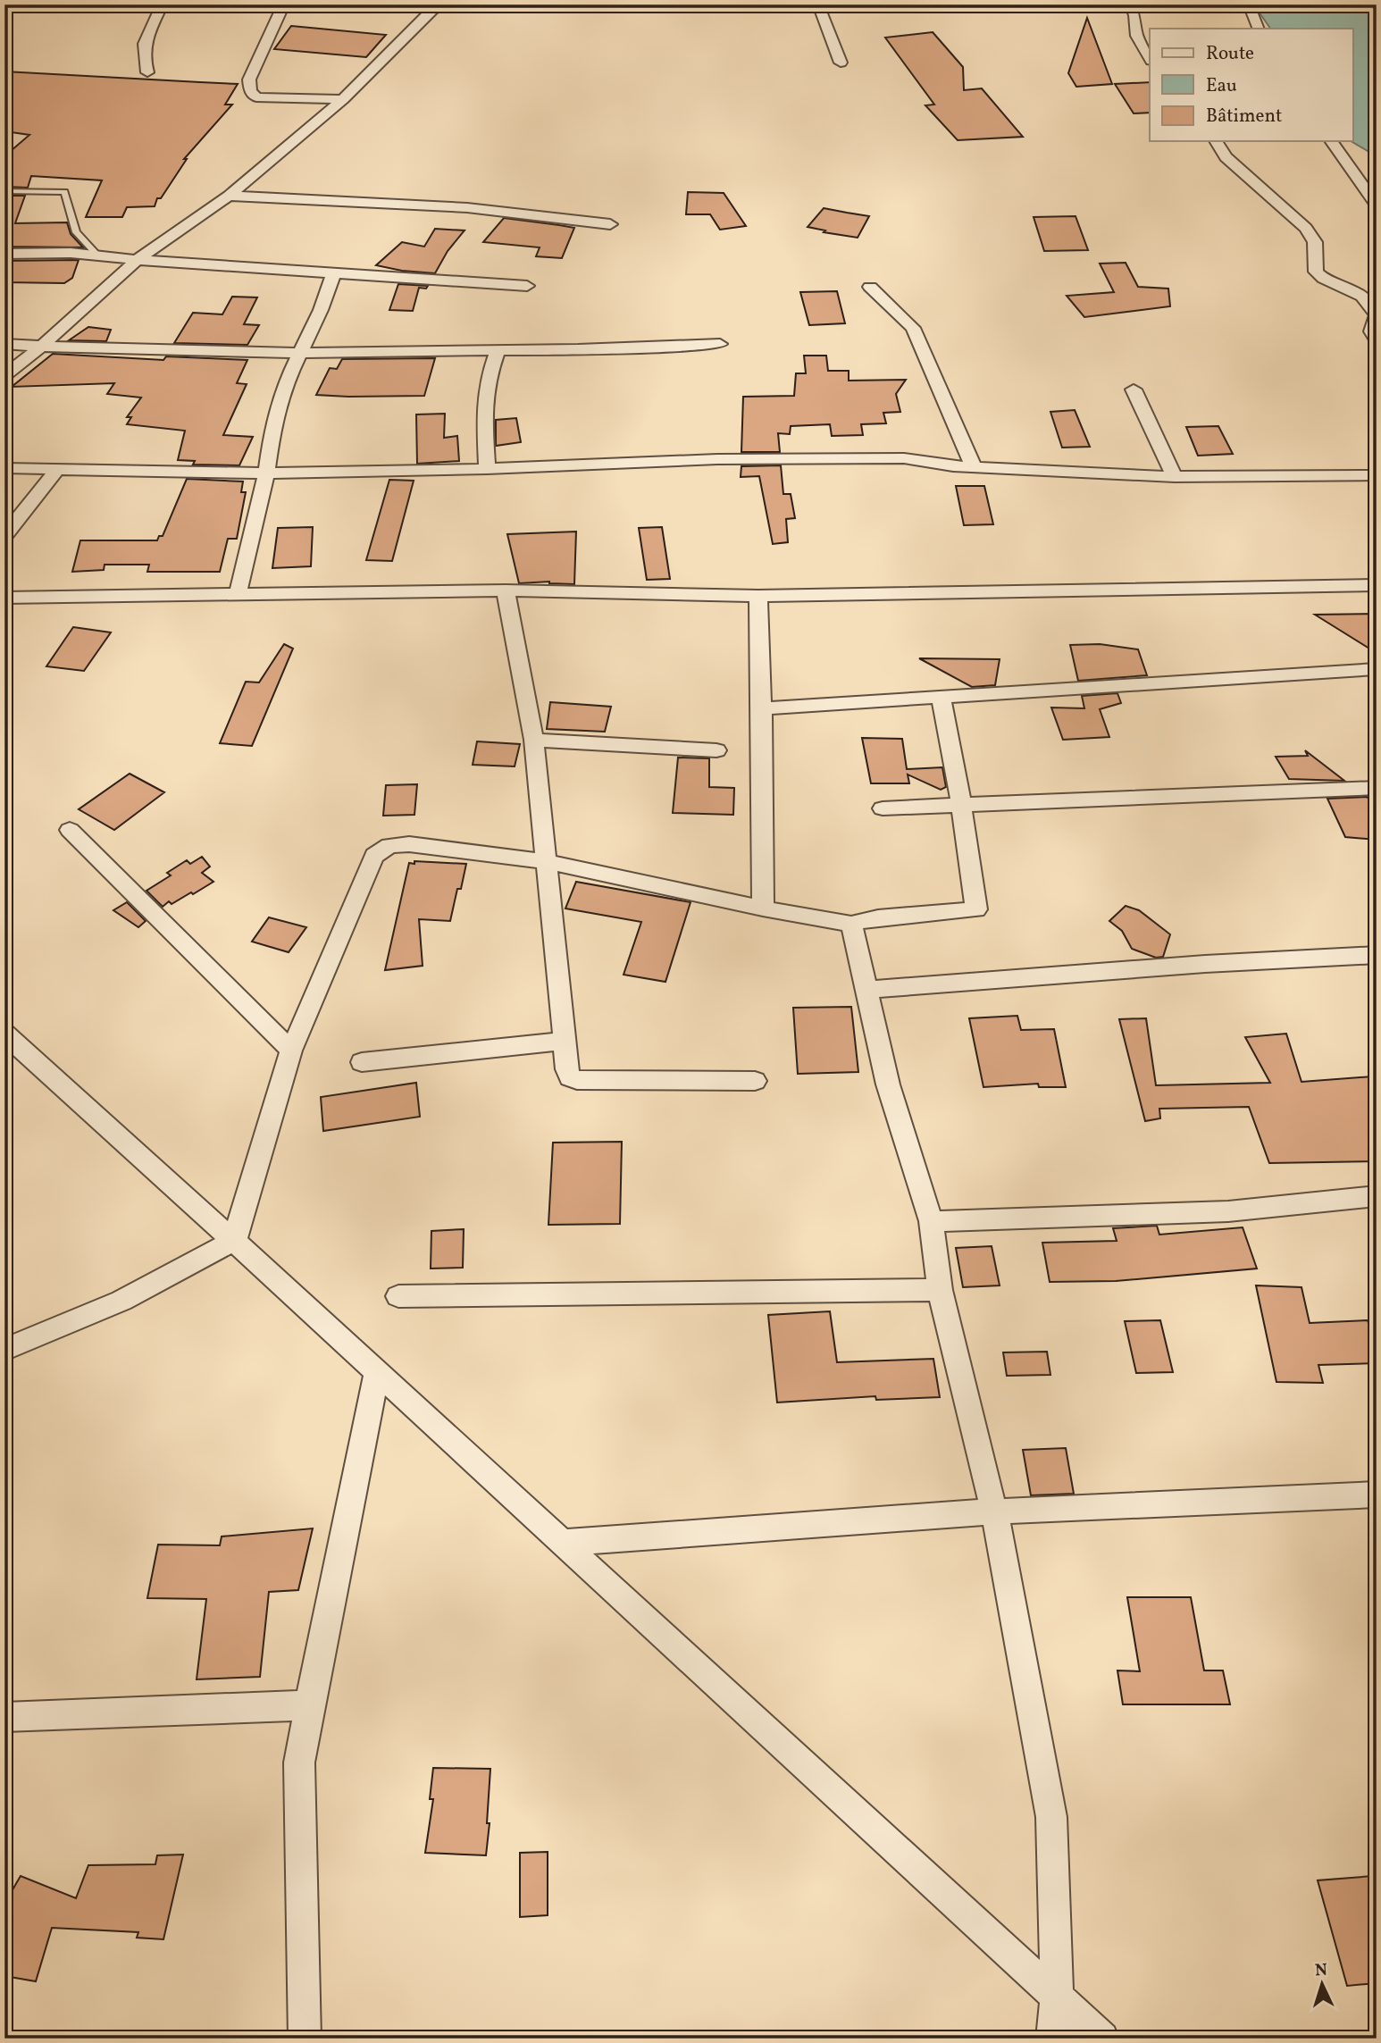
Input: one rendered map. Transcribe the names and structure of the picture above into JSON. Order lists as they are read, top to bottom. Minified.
{"legend":["Route","Eau","Bâtiment"],"north":"top"}
